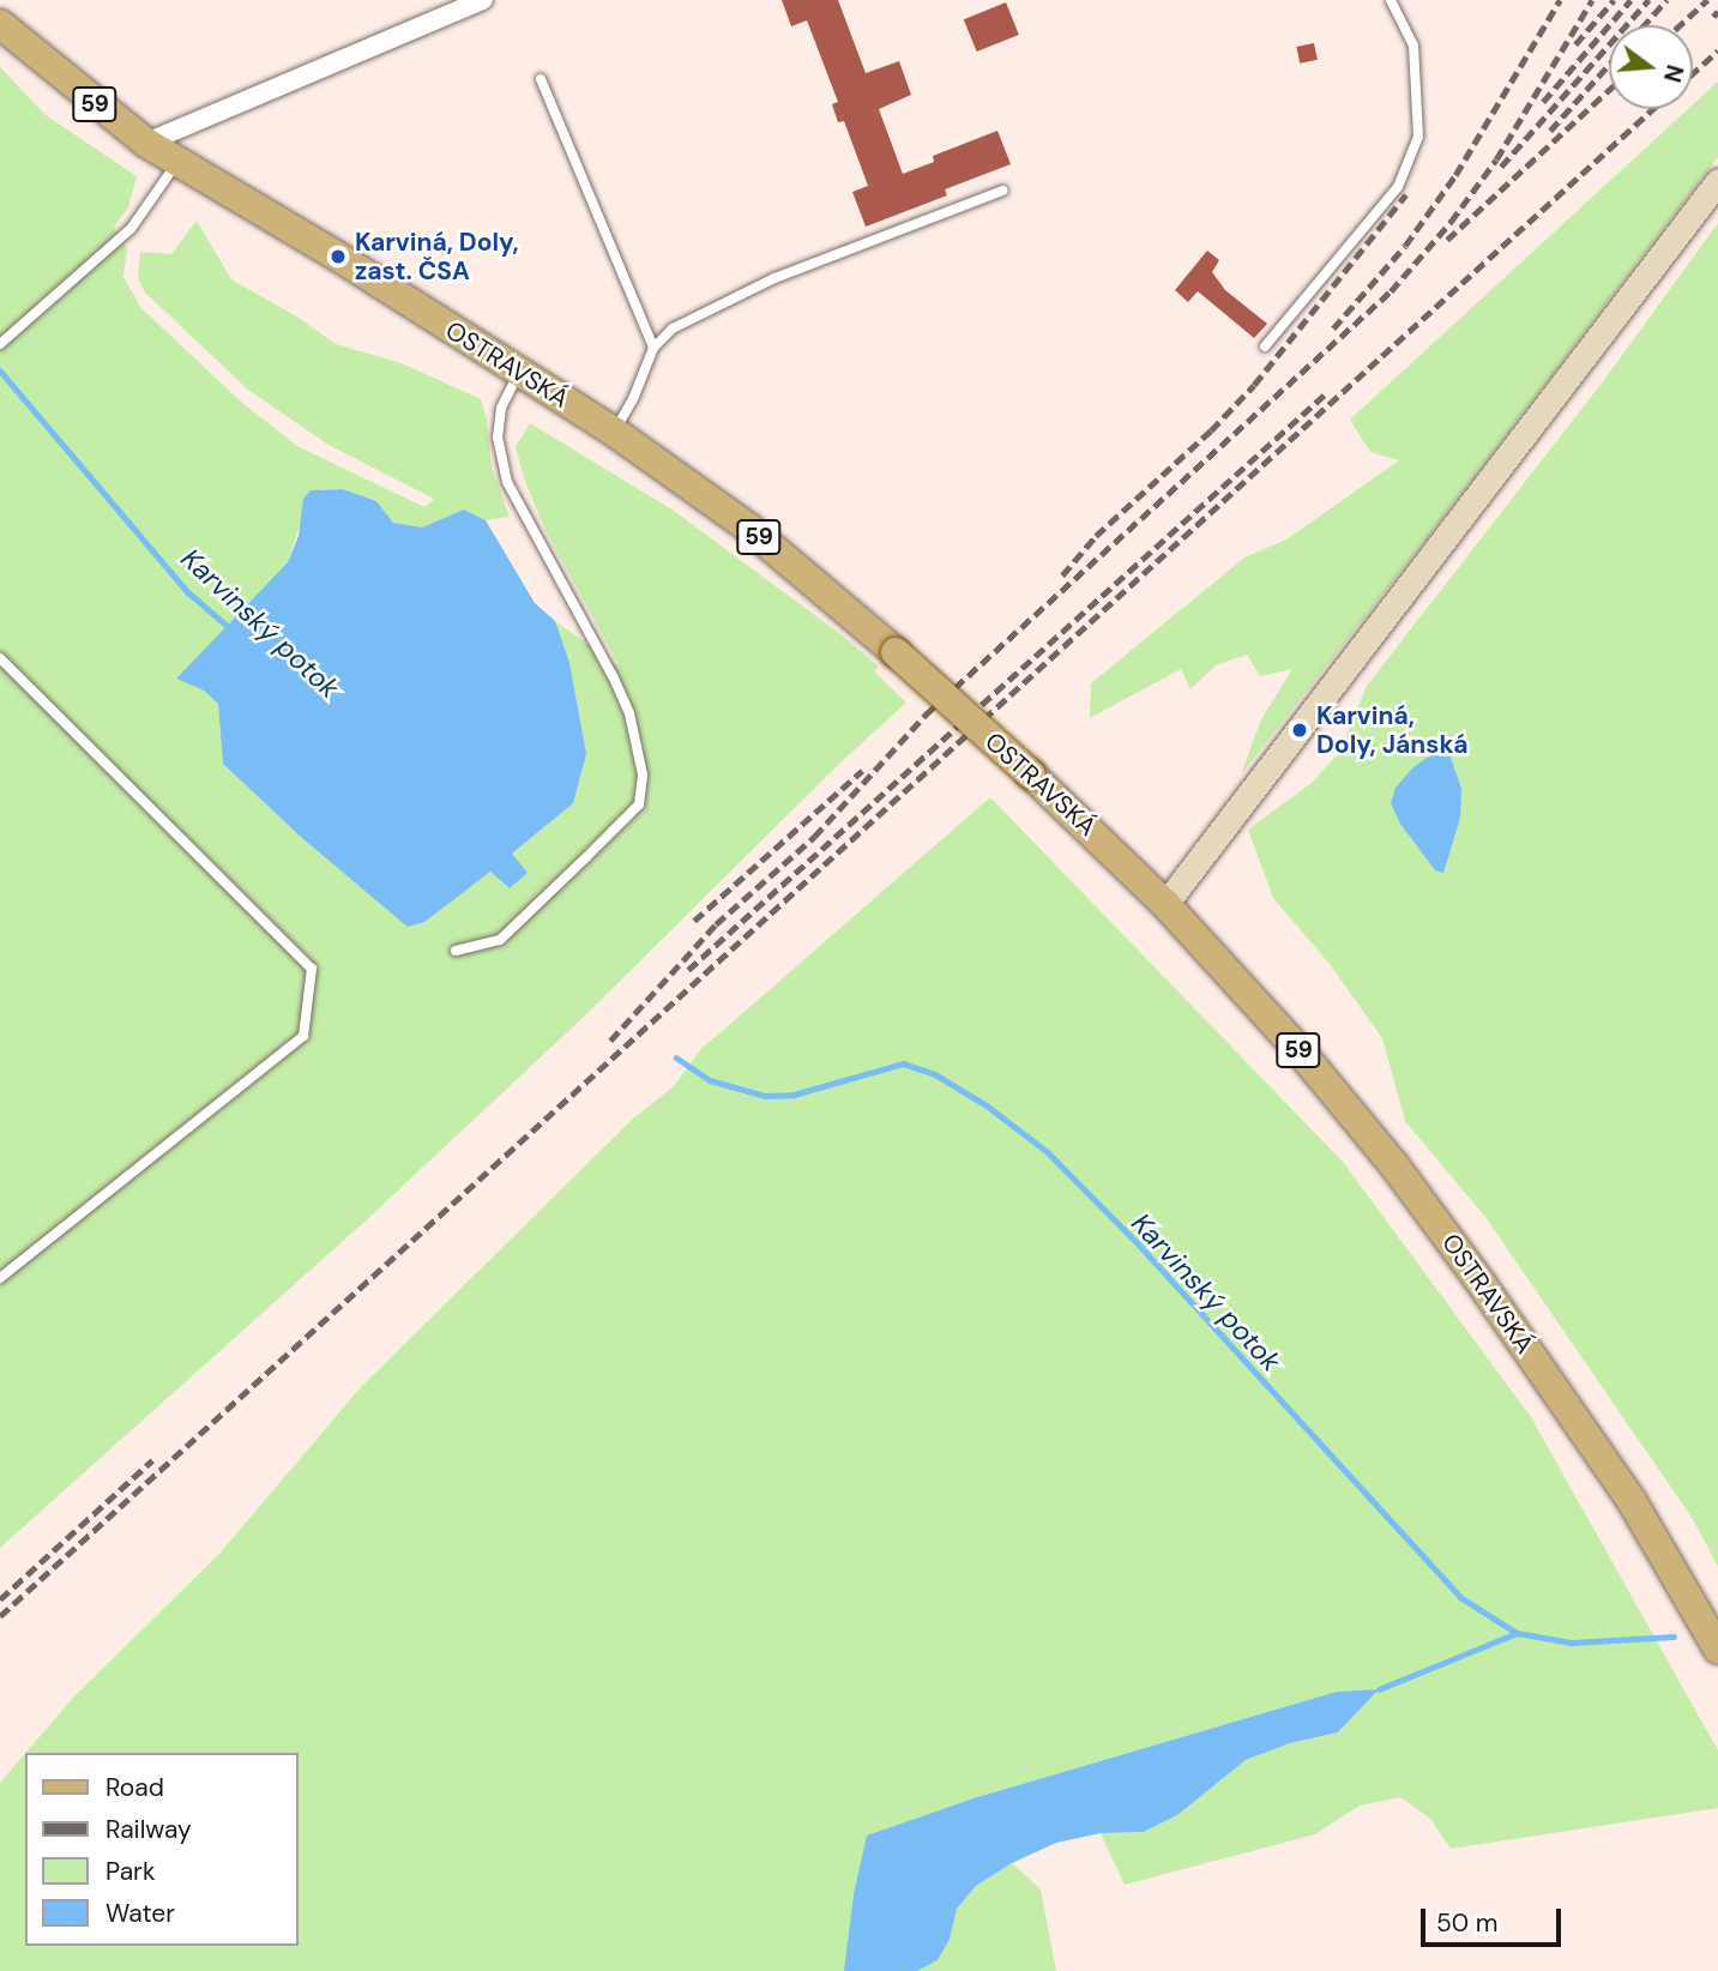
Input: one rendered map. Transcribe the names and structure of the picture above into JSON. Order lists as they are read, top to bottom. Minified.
{"streets":{"main road":["59","OSTRAVSKÁ"]},"water":["Karvinský potok"],"places":["Karviná, Doly, zast. ČSA","Karviná, Doly, Jánská"],"legend":["Road","Railway","Park","Water"],"scale_bar":"50 m","north":"right"}
